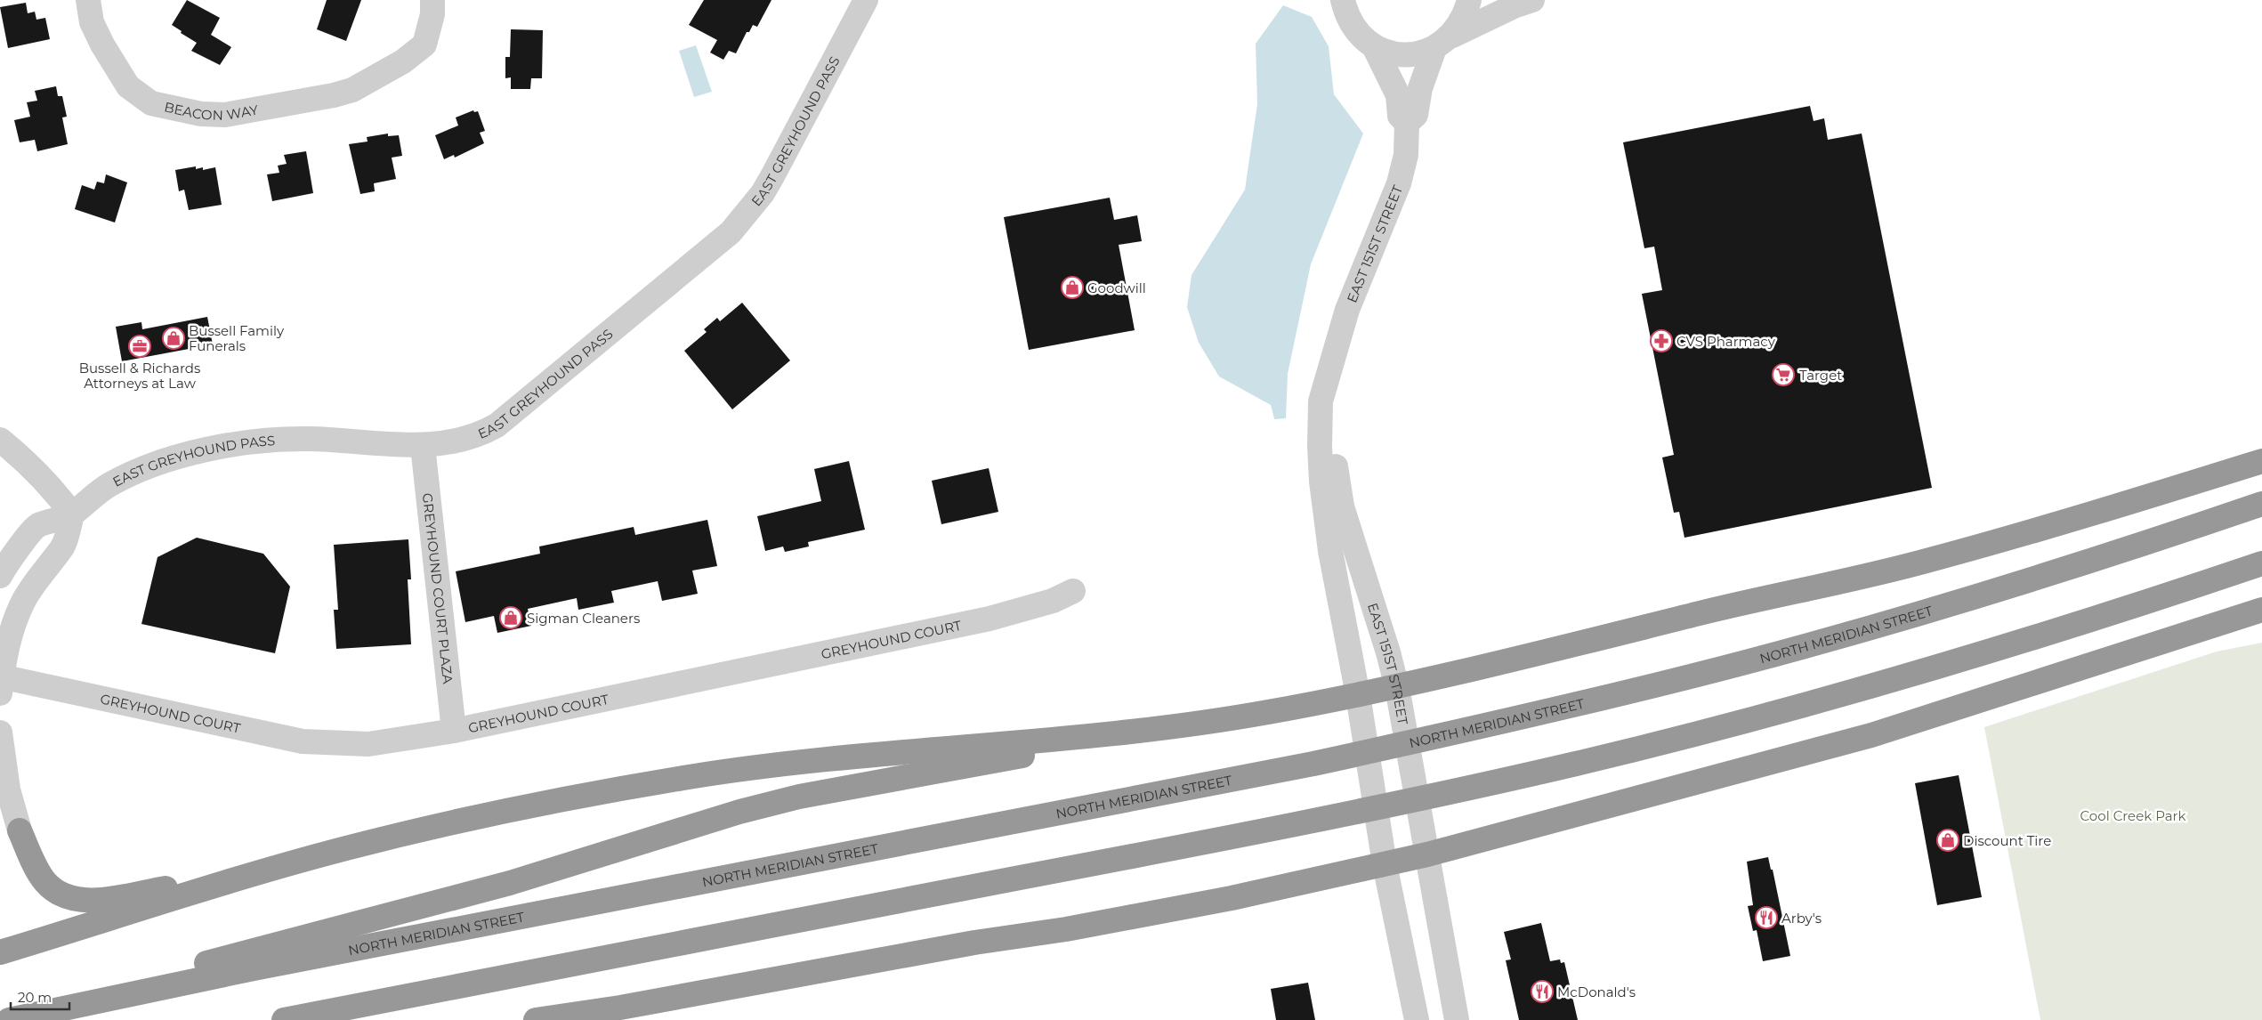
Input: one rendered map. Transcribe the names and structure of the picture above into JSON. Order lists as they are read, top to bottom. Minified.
{"streets":{"highway":["NORTH MERIDIAN STREET"],"street":["BEACON WAY","EAST GREYHOUND PASS","EAST 151ST STREET","GREYHOUND COURT PLAZA","GREYHOUND COURT"]},"crossings":[["EAST GREYHOUND PASS","GREYHOUND COURT PLAZA"],["GREYHOUND COURT PLAZA","GREYHOUND COURT"]],"parks":["Cool Creek Park"],"places":{"shop":["Goodwill","Bussell Family Funerals","Sigman Cleaners","Discount Tire"],"pharmacy":["CVS Pharmacy"],"office":["Bussell & Richards Attorneys at Law"],"supermarket":["Target"],"restaurant":["Arby's","McDonald's"]},"scale_bar":"20 m"}
